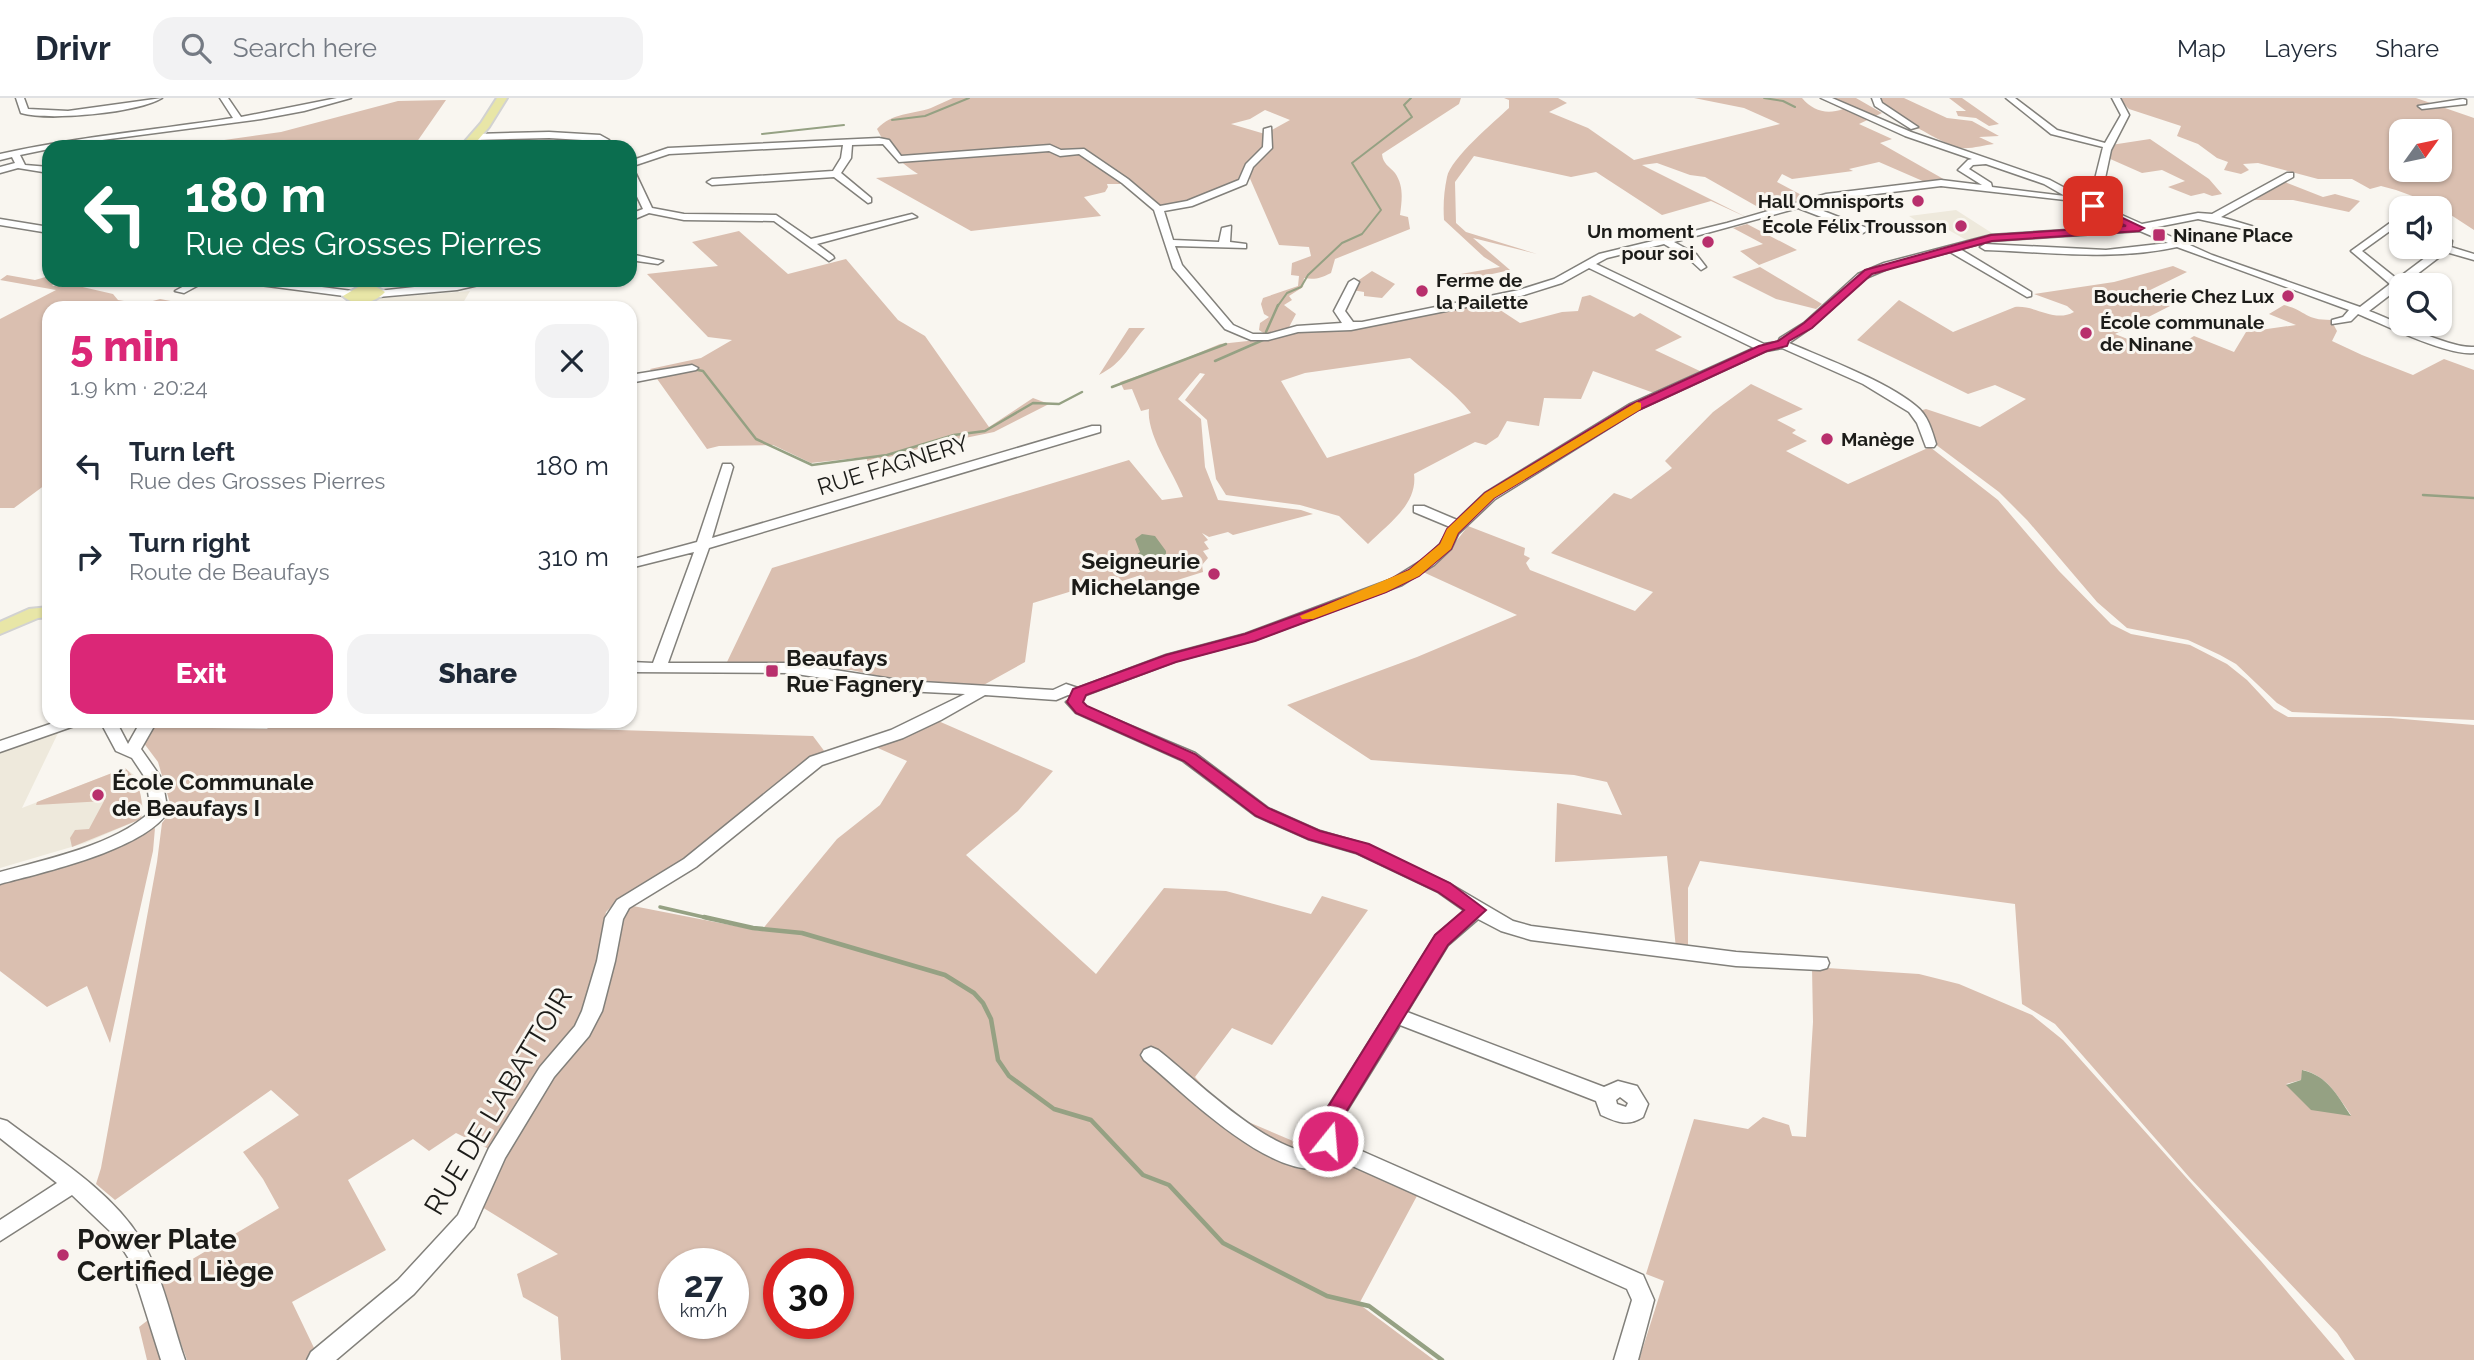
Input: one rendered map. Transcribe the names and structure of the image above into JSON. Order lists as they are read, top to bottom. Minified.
{"streets":{"street":["RUE FAGNERY","RUE DE L'ABATTOIR"]},"places":{"other":["Hall Omnisports","École Félix Trousson","Un moment pour soi","Ferme de la Pailette","Boucherie Chez Lux","École communale de Ninane","Manège","Seigneurie Michelange","École Communale de Beaufays I","Power Plate Certified Liège"],"transit":["Ninane Place","Beaufays Rue Fagnery"]},"north":"top right","page":{"header":"Drivr","search":"Search here","nav":["Map","Layers","Share"],"turn":["180 m","Rue des Grosses Pierres"],"heading":["5 min","1.9 km · 20:24"],"list":[{"name":"Turn left","note":"Rue des Grosses Pierres","value":"180 m"},{"name":"Turn right","note":"Route de Beaufays","value":"310 m"}],"buttons":["Exit","Share"],"speed":"27 km/h","limit":"30"}}
